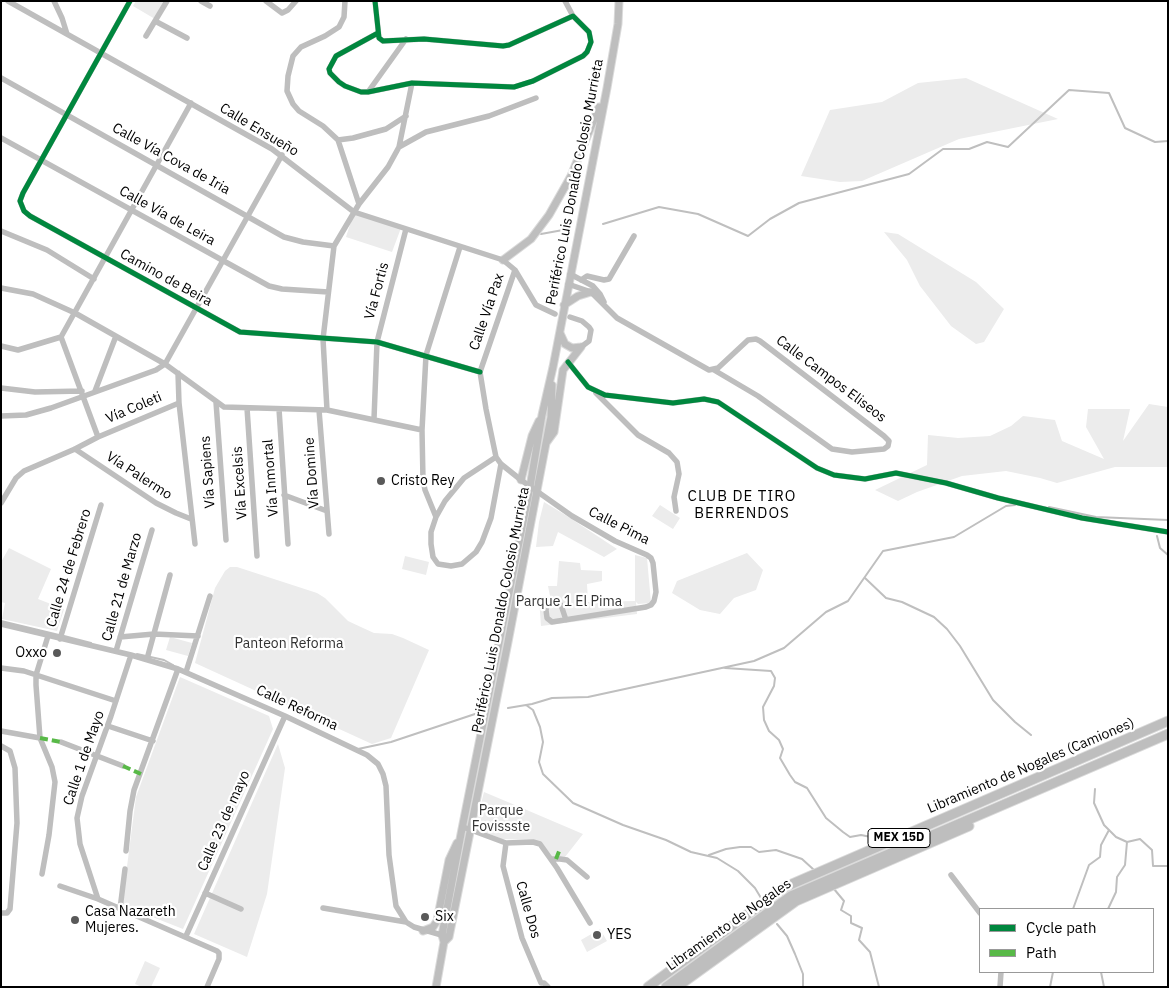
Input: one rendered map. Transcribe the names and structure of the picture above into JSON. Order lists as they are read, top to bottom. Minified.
{"streets":{"highway":["Libramiento de Nogales (Camiones)","MEX 15D","Libramiento de Nogales"],"main road":["Periférico Luis Donaldo Colosio Murrieta"],"street":["Calle Ensueño","Calle Vía Cova de Iria","Calle Vía de Leira","Camino de Beira","Vía Fortis","Calle Vía Pax","Calle Campos Eliseos","Vía Coleti","Vía Sapiens","Vía Domine","Vía Palermo","Vía Inmortal","Vía Excelsis","Calle Pima","Calle 24 de Febrero","Calle 21 de Marzo","Calle Reforma","Calle 1 de Mayo","Calle 23 de mayo","Calle Dos"]},"crossings":[["Calle Ensueño","Camino de Beira"],["Calle Ensueño","Vía Fortis"],["Calle Vía Cova de Iria","Camino de Beira"],["Periférico Luis Donaldo Colosio Murrieta","Calle Vía Pax"],["Periférico Luis Donaldo Colosio Murrieta","Calle Pima"],["Calle Vía de Leira","Camino de Beira"],["Camino de Beira","Vía Fortis"],["Camino de Beira","Calle Vía Pax"],["Calle Vía Pax","Calle Pima"],["Vía Coleti","Vía Palermo"],["Calle 24 de Febrero","Calle Reforma"],["Calle 21 de Marzo","Calle Reforma"],["Calle Reforma","Calle 1 de Mayo"],["Calle Reforma","Calle 23 de mayo"]],"districts":["CLUB DE TIRO BERRENDOS"],"parks":["Parque 1 El Pima","Panteon Reforma","Parque Fovissste"],"places":["Cristo Rey","Oxxo","Six","Casa Nazareth Mujeres.","YES"],"legend":["Cycle path","Path"]}
